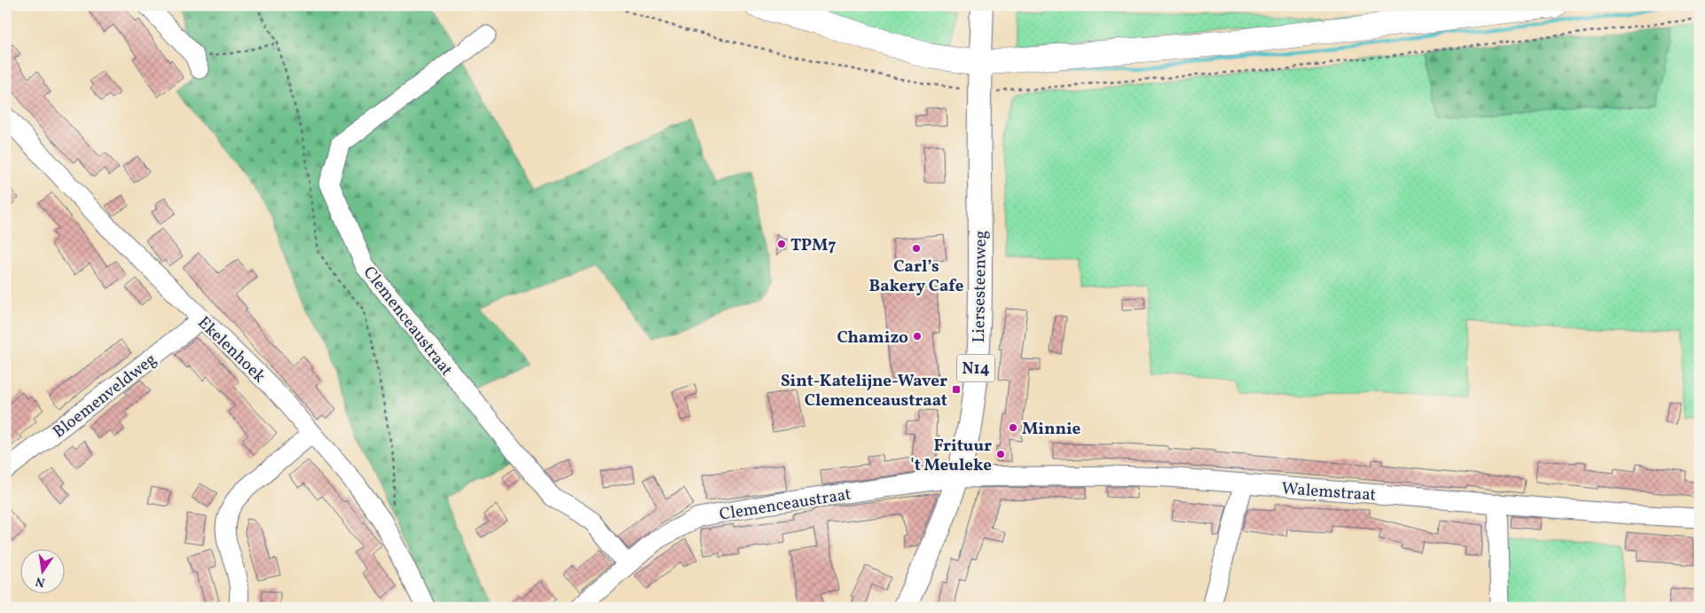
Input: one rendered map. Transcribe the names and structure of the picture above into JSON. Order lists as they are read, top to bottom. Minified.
{"streets":{"main road":["Liersesteenweg","N14"],"street":["Clemenceaustraat","Ekelenhoek","Bloemenveldweg","Walemstraat"]},"crossings":[["Liersesteenweg","Clemenceaustraat"],["Liersesteenweg","Walemstraat"],["Clemenceaustraat","Walemstraat"],["Ekelenhoek","Bloemenveldweg"]],"places":{"other":["TPM7","Carl’s Bakery Cafe","Chamizo","Minnie","Frituur 't Meuleke"],"transit":["Sint-Katelijne-Waver Clemenceaustraat"]},"north":"bottom"}
